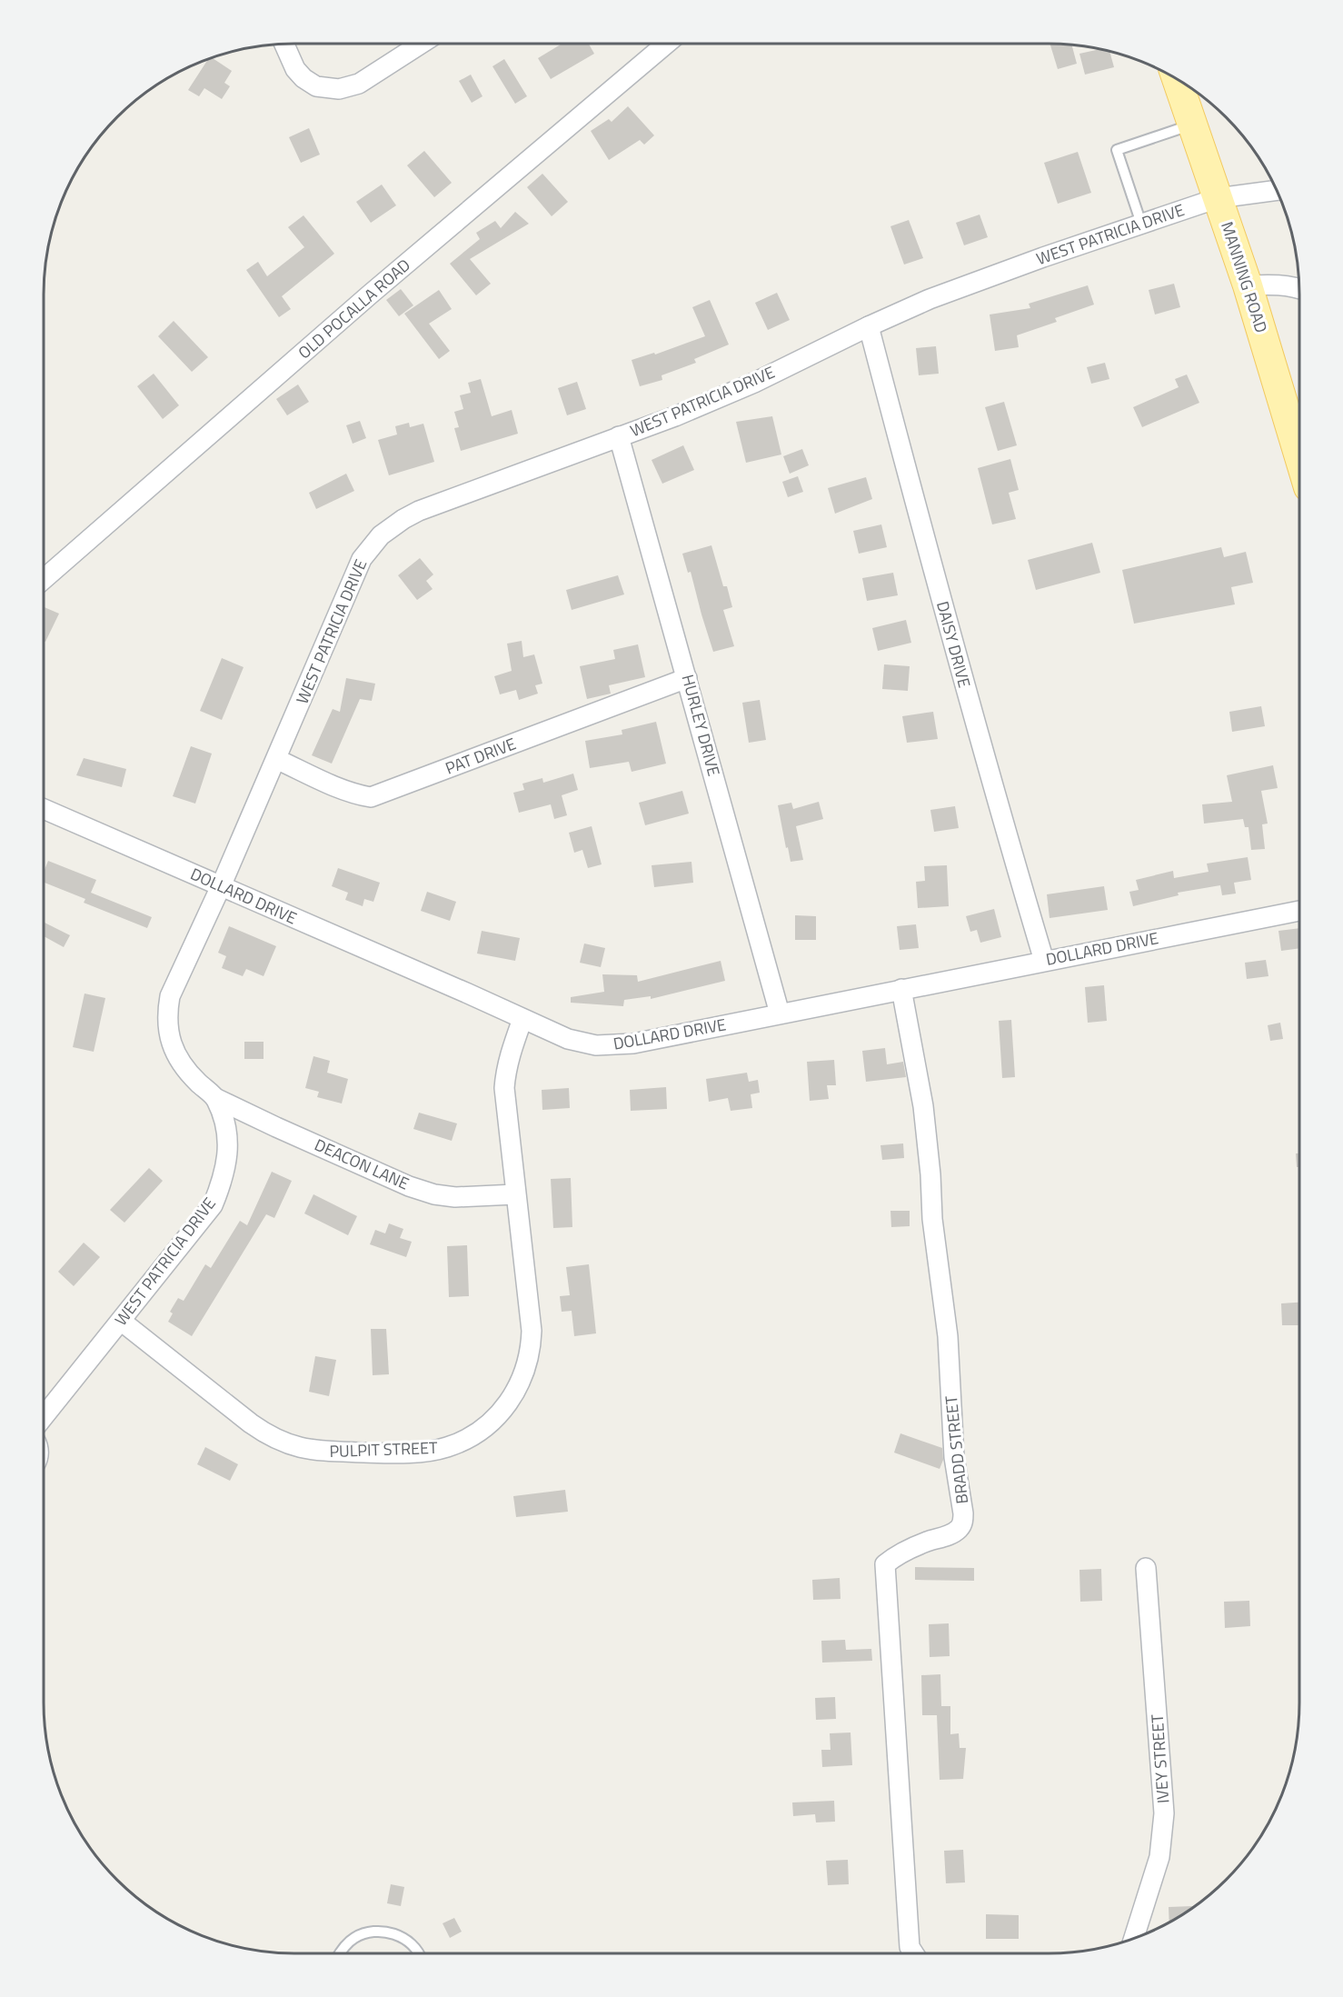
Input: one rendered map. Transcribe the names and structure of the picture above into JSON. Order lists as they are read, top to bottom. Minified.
{"streets":{"main road":["MANNING ROAD"],"street":["WEST PATRICIA DRIVE","OLD POCALLA ROAD","DAISY DRIVE","HURLEY DRIVE","PAT DRIVE","DOLLARD DRIVE","DEACON LANE","PULPIT STREET","BRADD STREET","IVEY STREET"]},"crossings":[["WEST PATRICIA DRIVE","MANNING ROAD"],["WEST PATRICIA DRIVE","DAISY DRIVE"],["WEST PATRICIA DRIVE","HURLEY DRIVE"],["WEST PATRICIA DRIVE","PAT DRIVE"],["WEST PATRICIA DRIVE","DOLLARD DRIVE"],["WEST PATRICIA DRIVE","DEACON LANE"],["WEST PATRICIA DRIVE","PULPIT STREET"],["DAISY DRIVE","DOLLARD DRIVE"],["HURLEY DRIVE","PAT DRIVE"],["HURLEY DRIVE","DOLLARD DRIVE"],["DOLLARD DRIVE","PULPIT STREET"],["DOLLARD DRIVE","BRADD STREET"],["DEACON LANE","PULPIT STREET"]]}
